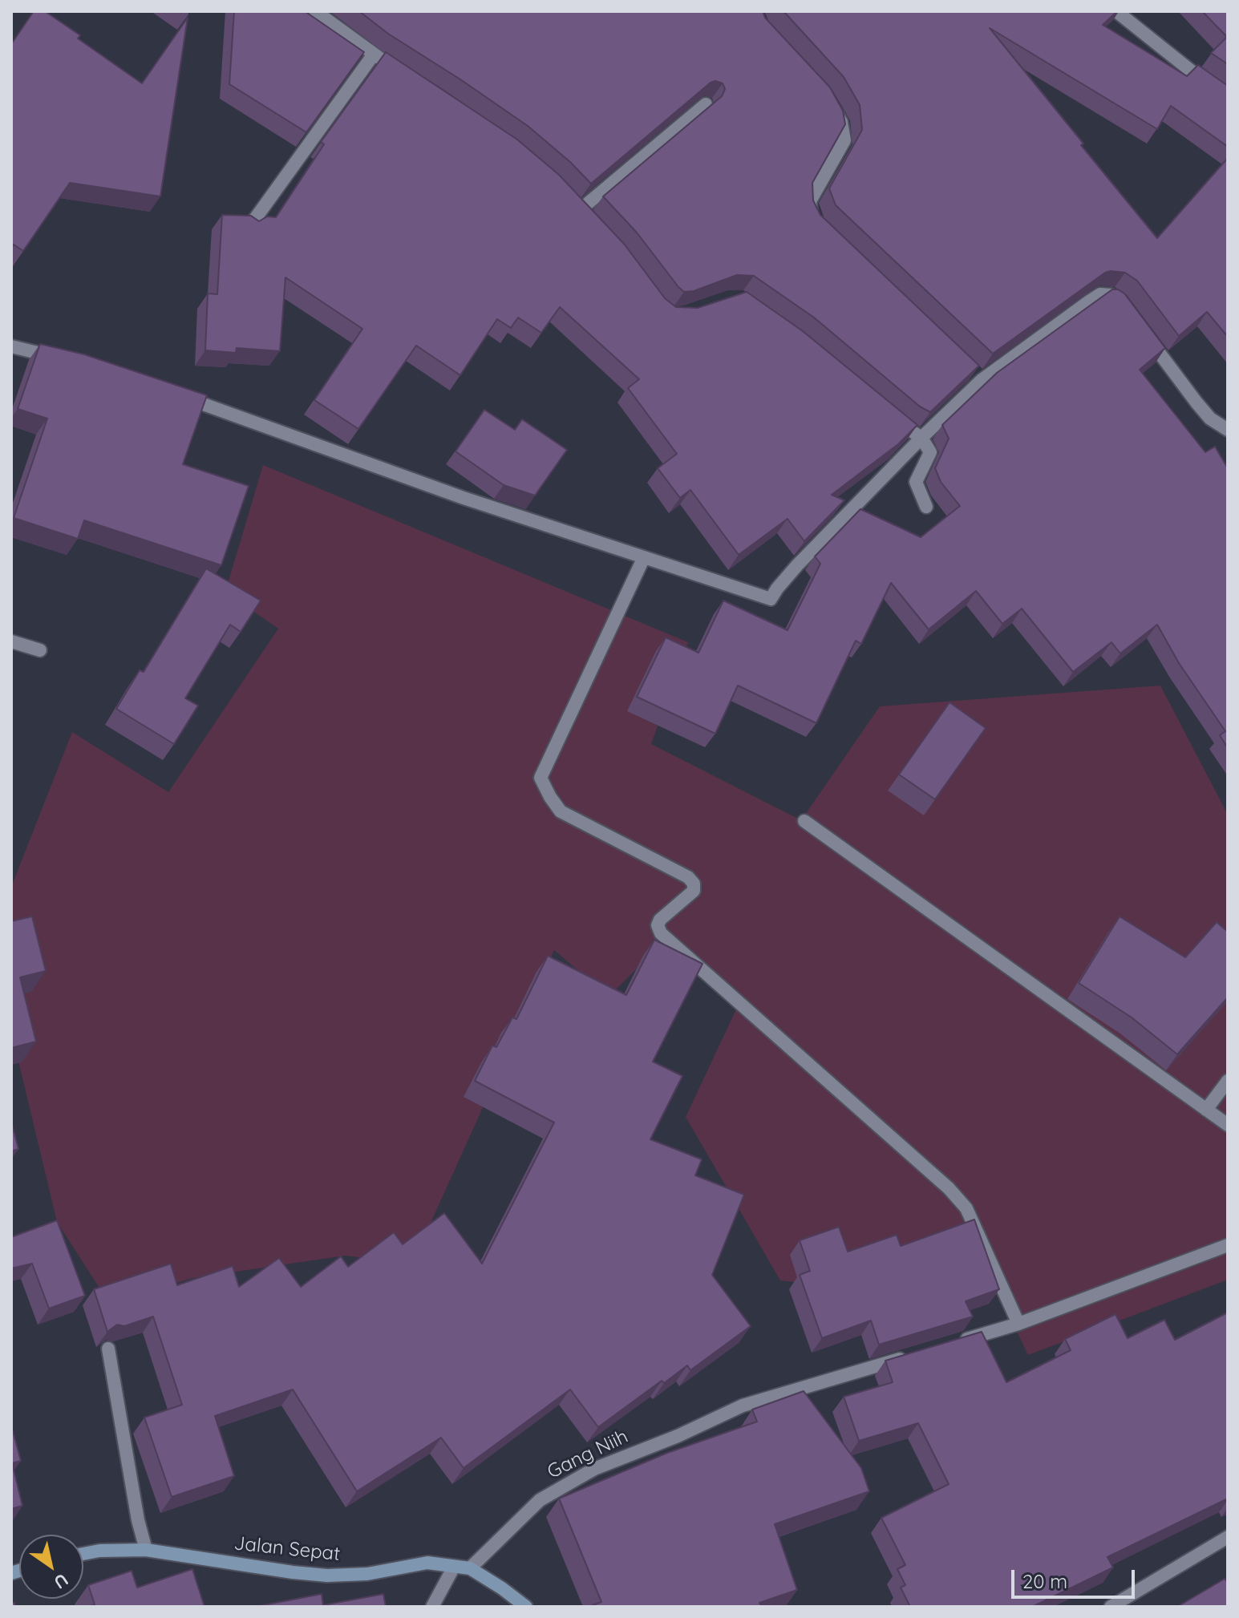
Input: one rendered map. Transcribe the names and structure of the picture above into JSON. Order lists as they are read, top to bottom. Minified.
{"streets":{"street":["Gang Niih","Jalan Sepat"]},"crossings":[["Gang Niih","Jalan Sepat"]],"scale_bar":"20 m","north":"bottom right"}
